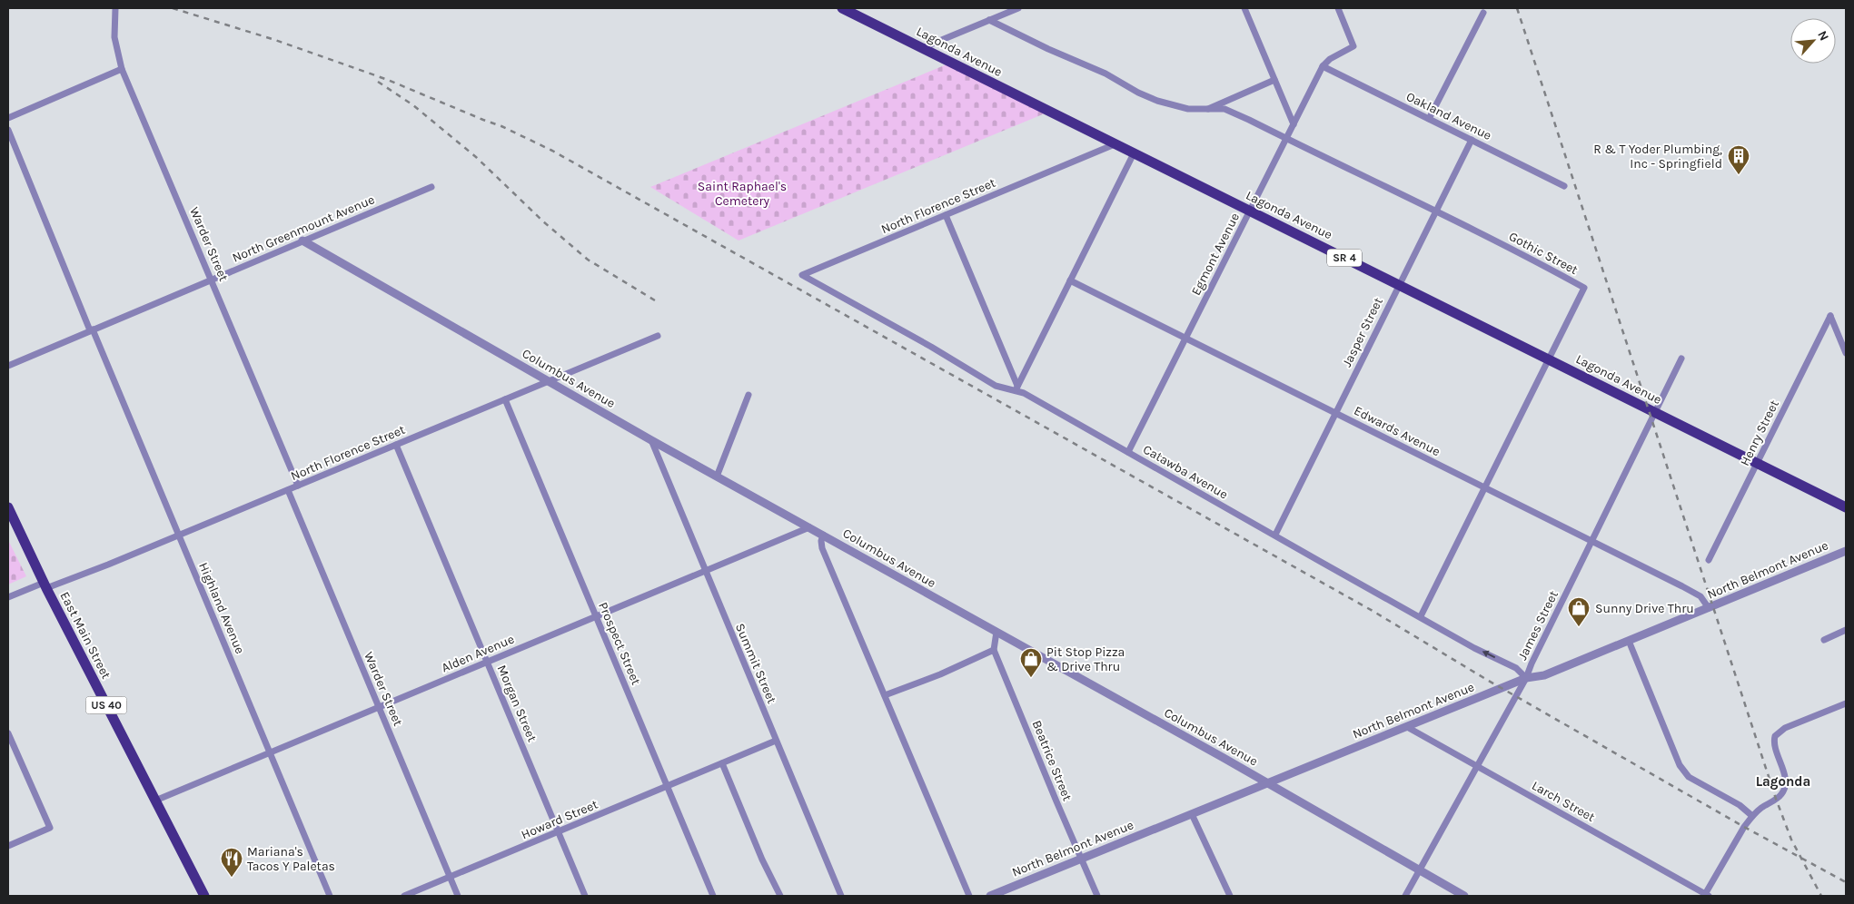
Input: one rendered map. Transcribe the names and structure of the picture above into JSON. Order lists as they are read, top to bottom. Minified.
{"streets":{"main road":["Lagonda Avenue","SR 4","East Main Street","US 40"],"street":["Oakland Avenue","North Florence Street","North Greenmount Avenue","Warder Street","Gothic Street","Egmont Avenue","Jasper Street","Columbus Avenue","Edwards Avenue","Henry Street","Catawba Avenue","North Belmont Avenue","Highland Avenue","James Street","Prospect Street","Alden Avenue","Summit Street","Morgan Street","Beatrice Street","Larch Street","Howard Street"]},"crossings":[["Lagonda Avenue","North Florence Street"],["Lagonda Avenue","Gothic Street"],["Lagonda Avenue","Egmont Avenue"],["Lagonda Avenue","Jasper Street"],["Lagonda Avenue","Henry Street"],["Lagonda Avenue","James Street"],["Oakland Avenue","Egmont Avenue"],["Oakland Avenue","Jasper Street"],["North Florence Street","Warder Street"],["North Florence Street","Columbus Avenue"],["North Florence Street","Catawba Avenue"],["North Florence Street","Highland Avenue"],["North Florence Street","East Main Street"],["North Florence Street","Prospect Street"],["North Florence Street","Morgan Street"],["North Greenmount Avenue","Warder Street"],["North Greenmount Avenue","Columbus Avenue"],["North Greenmount Avenue","Highland Avenue"],["Warder Street","Alden Avenue"],["Warder Street","Howard Street"],["Gothic Street","Egmont Avenue"],["Gothic Street","Jasper Street"],["Gothic Street","Edwards Avenue"],["Gothic Street","Catawba Avenue"],["Egmont Avenue","Edwards Avenue"],["Egmont Avenue","Catawba Avenue"],["Jasper Street","Edwards Avenue"],["Jasper Street","Catawba Avenue"],["Columbus Avenue","North Belmont Avenue"],["Columbus Avenue","James Street"],["Columbus Avenue","Alden Avenue"],["Columbus Avenue","Summit Street"],["Edwards Avenue","North Belmont Avenue"],["Edwards Avenue","James Street"],["Catawba Avenue","North Belmont Avenue"],["Catawba Avenue","James Street"],["North Belmont Avenue","James Street"],["North Belmont Avenue","Beatrice Street"],["North Belmont Avenue","Larch Street"],["Highland Avenue","Alden Avenue"],["James Street","Larch Street"],["East Main Street","Alden Avenue"],["Prospect Street","Alden Avenue"],["Prospect Street","Howard Street"],["Alden Avenue","Summit Street"],["Alden Avenue","Morgan Street"],["Summit Street","Howard Street"],["Morgan Street","Howard Street"]],"districts":["Lagonda"],"parks":["Saint Raphael's Cemetery"],"places":{"building":["R & T Yoder Plumbing, Inc - Springfield"],"shop":["Sunny Drive Thru","Pit Stop Pizza & Drive Thru"],"restaurant":["Mariana's Tacos Y Paletas"]},"north":"top right"}
